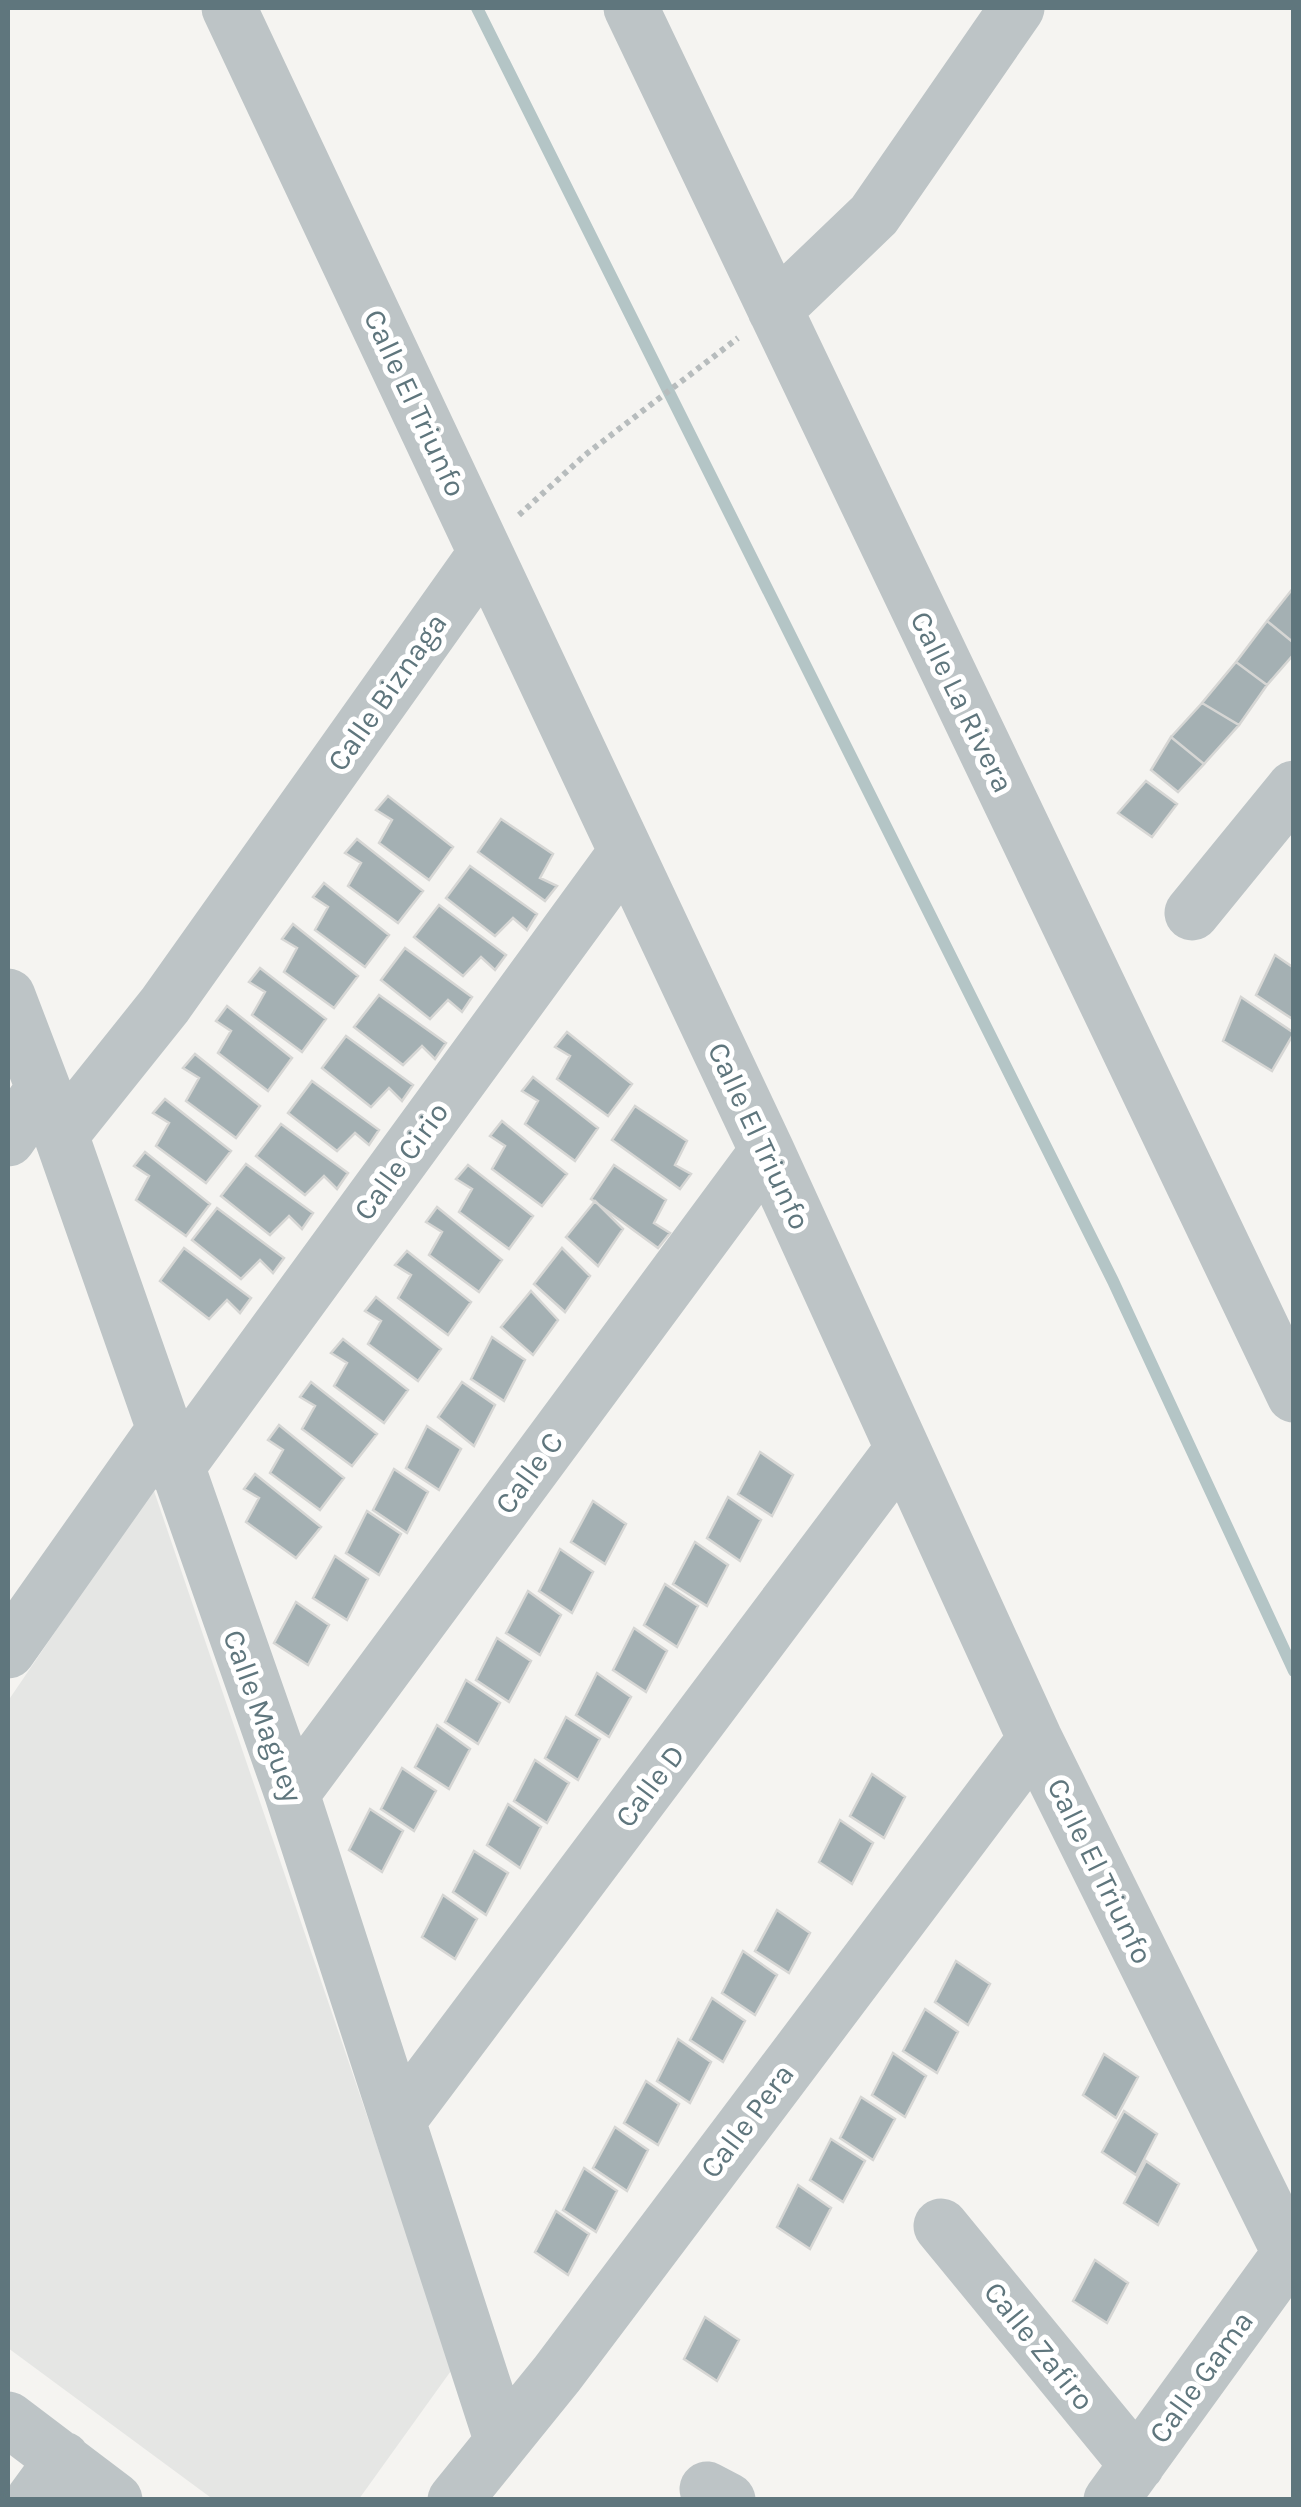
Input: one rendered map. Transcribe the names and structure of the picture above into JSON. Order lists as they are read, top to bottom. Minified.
{"streets":{"street":["Calle El Triunfo","Calle Biznaga","Calle La Rivera","Calle Cirio","Calle C","Calle Maguey","Calle D","Calle Pera","Calle Zafiro","Calle Gama"]},"crossings":[["Calle El Triunfo","Calle Biznaga"],["Calle El Triunfo","Calle Cirio"],["Calle El Triunfo","Calle C"],["Calle El Triunfo","Calle D"],["Calle El Triunfo","Calle Pera"],["Calle El Triunfo","Calle Gama"],["Calle Biznaga","Calle Maguey"],["Calle Cirio","Calle Maguey"],["Calle C","Calle Maguey"],["Calle Maguey","Calle D"],["Calle Maguey","Calle Pera"],["Calle Zafiro","Calle Gama"]]}
